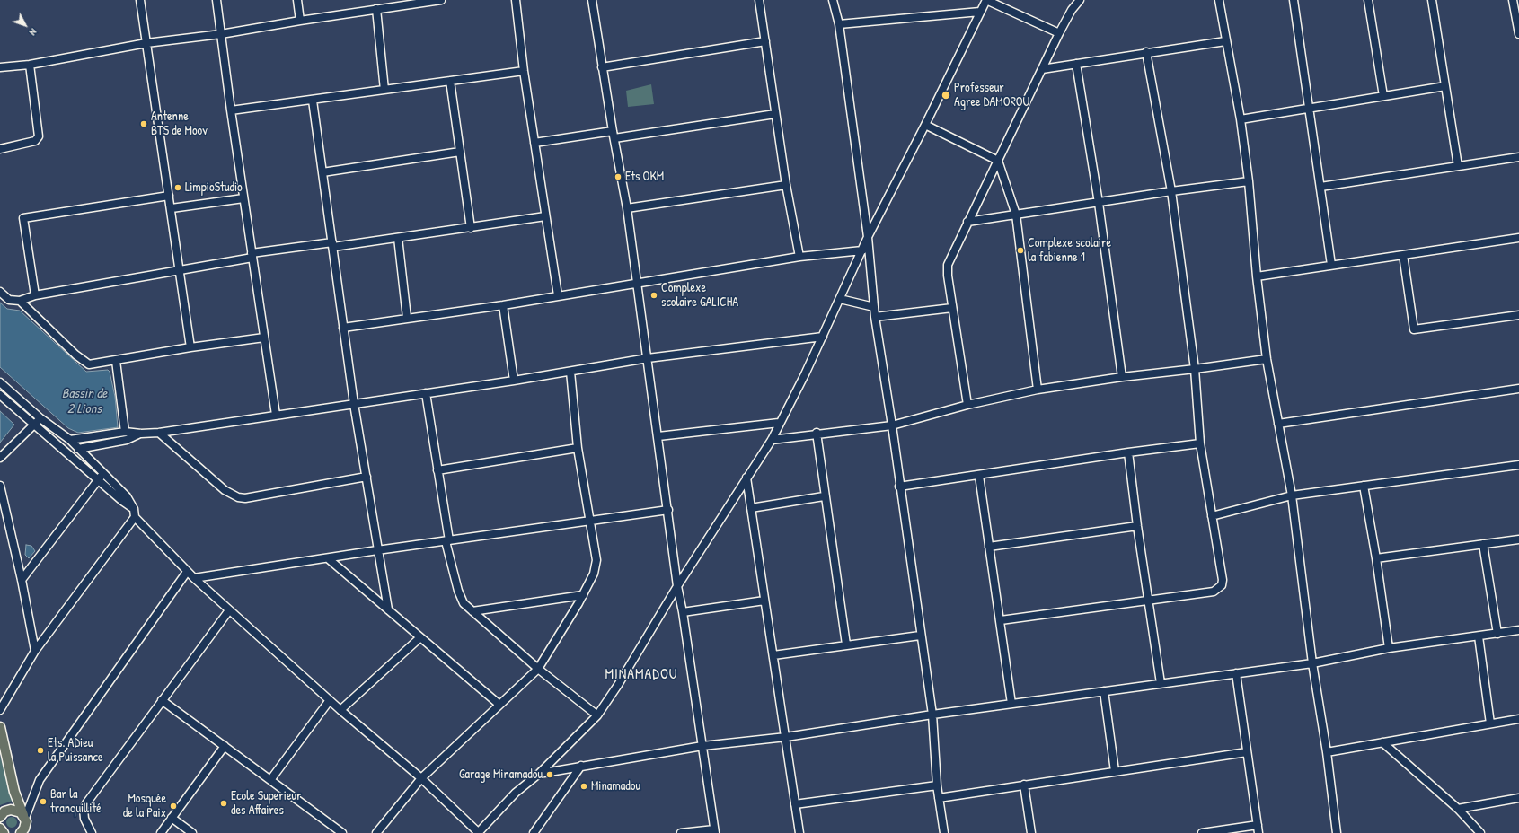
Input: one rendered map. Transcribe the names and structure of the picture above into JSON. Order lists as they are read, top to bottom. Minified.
{"districts":["MINAMADOU"],"water":["Bassin de 2 Lions"],"places":["Professeur Agree DAMOROU","Antenne BTS de Moov","Ets OKM","LimpioStudio","Complexe scolaire la fabienne 1","Complexe scolaire GALICHA","Ets. ADieu la Puissance","Garage Minamadou","Minamadou","Bar la tranquillité","Ecole Superieur des Affaires","Mosquée de la Paix"],"north":"bottom right"}
